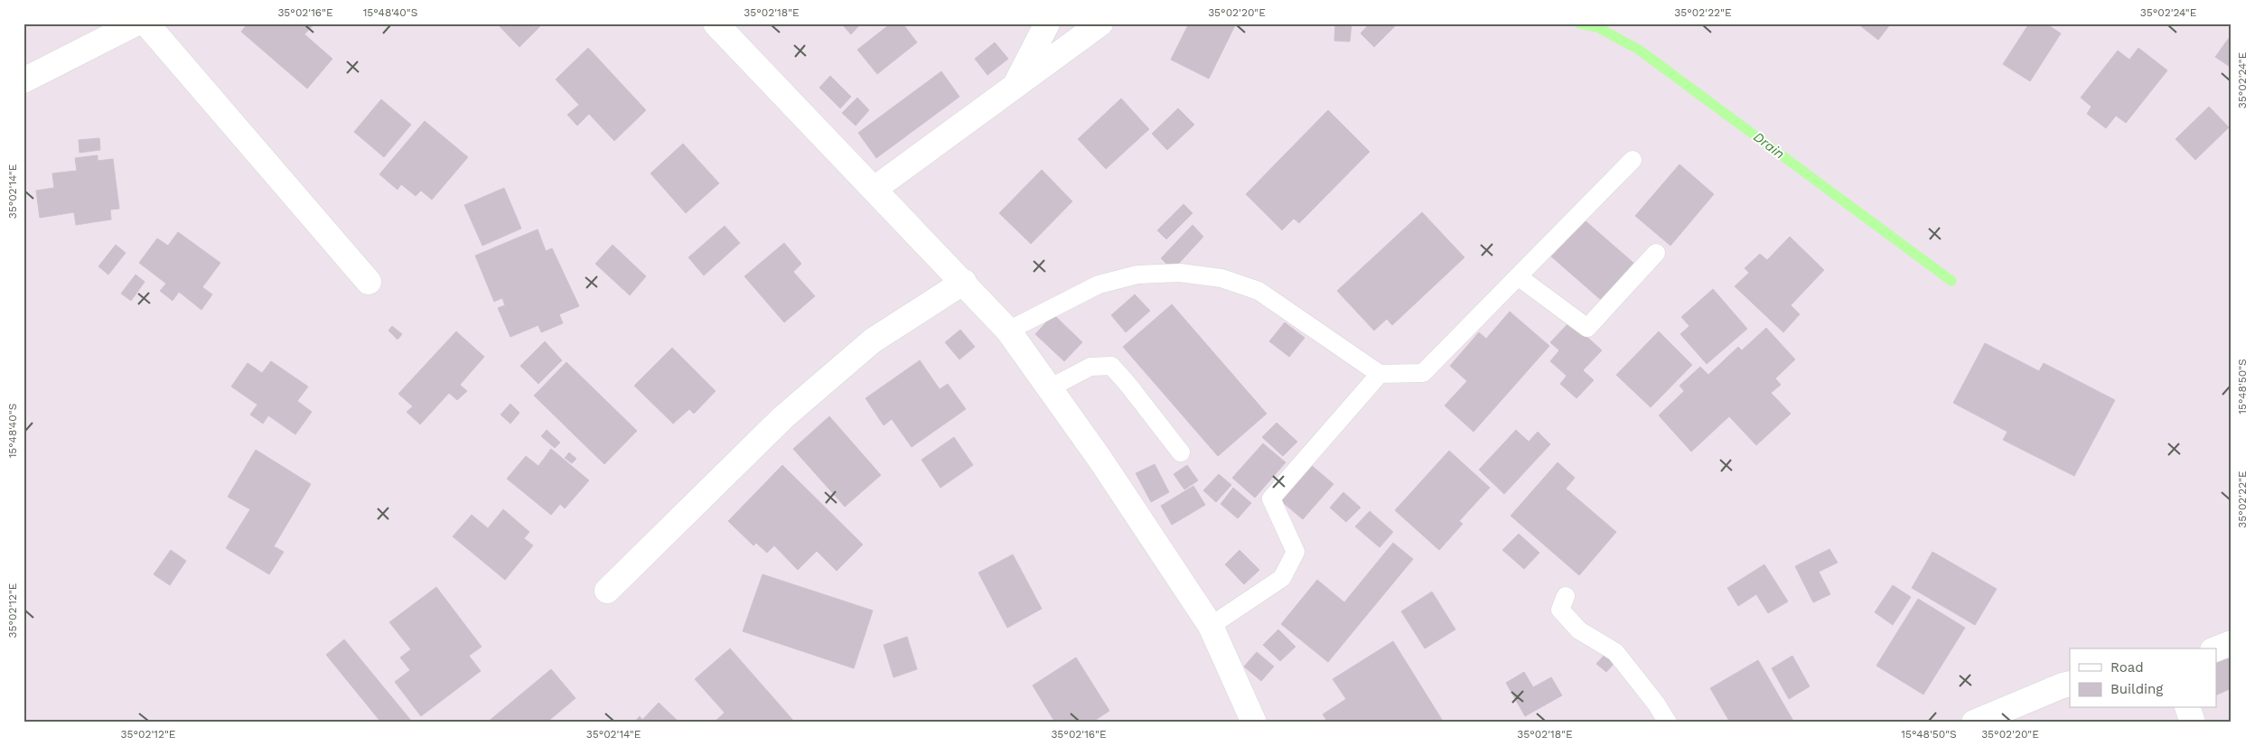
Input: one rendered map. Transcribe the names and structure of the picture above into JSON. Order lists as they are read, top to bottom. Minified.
{"water":["Drain"],"legend":["Road","Building"],"coordinates":["35°02'16\"E","15°48'40\"S","35°02'18\"E","35°02'20\"E","35°02'22\"E","35°02'24\"E","35°02'14\"E","15°48'50\"S","35°02'12\"E"]}
